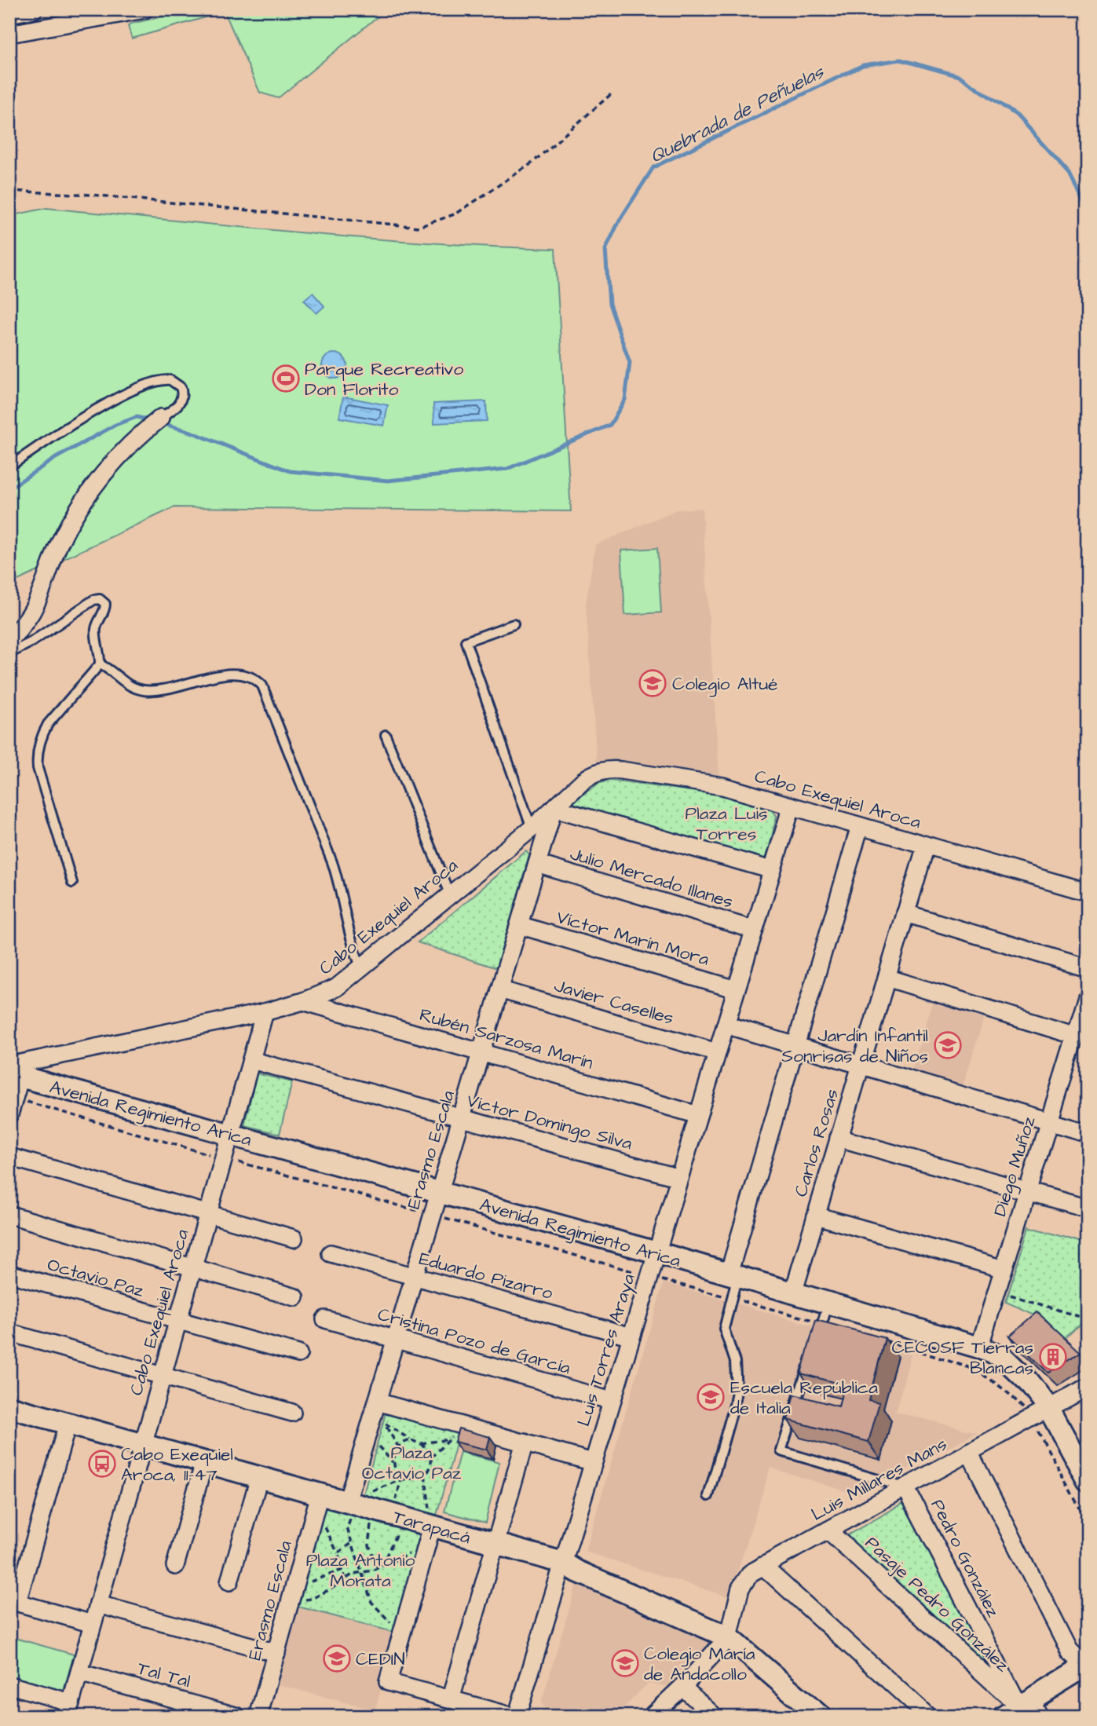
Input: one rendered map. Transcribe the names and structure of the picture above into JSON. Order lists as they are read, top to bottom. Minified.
{"streets":{"street":["Cabo Exequiel Aroca","Julio Mercado Illanes","Víctor Marín Mora","Javier Caselles","Rubén Sarzosa Marín","Avenida Regimiento Arica","Víctor Domingo Silva","Carlos Rosas","Erasmo Escala","Diego Muñoz","Eduardo Pizarro","Octavio Paz","Cristina Pozo de García","Luis Torres Araya","Luis Millares Mans","Tarapacá","Pedro González","Pasaje Pedro González","Tal Tal"]},"crossings":[["Cabo Exequiel Aroca","Rubén Sarzosa Marín"],["Cabo Exequiel Aroca","Avenida Regimiento Arica"],["Cabo Exequiel Aroca","Víctor Domingo Silva"],["Cabo Exequiel Aroca","Carlos Rosas"],["Cabo Exequiel Aroca","Erasmo Escala"],["Cabo Exequiel Aroca","Octavio Paz"],["Cabo Exequiel Aroca","Luis Torres Araya"],["Cabo Exequiel Aroca","Tarapacá"],["Cabo Exequiel Aroca","Tal Tal"],["Julio Mercado Illanes","Erasmo Escala"],["Julio Mercado Illanes","Luis Torres Araya"],["Víctor Marín Mora","Erasmo Escala"],["Víctor Marín Mora","Luis Torres Araya"],["Javier Caselles","Erasmo Escala"],["Javier Caselles","Luis Torres Araya"],["Rubén Sarzosa Marín","Erasmo Escala"],["Rubén Sarzosa Marín","Luis Torres Araya"],["Avenida Regimiento Arica","Carlos Rosas"],["Avenida Regimiento Arica","Erasmo Escala"],["Avenida Regimiento Arica","Diego Muñoz"],["Avenida Regimiento Arica","Luis Torres Araya"],["Avenida Regimiento Arica","Luis Millares Mans"],["Víctor Domingo Silva","Erasmo Escala"],["Víctor Domingo Silva","Luis Torres Araya"],["Erasmo Escala","Eduardo Pizarro"],["Erasmo Escala","Cristina Pozo de García"],["Erasmo Escala","Tarapacá"],["Eduardo Pizarro","Luis Torres Araya"],["Cristina Pozo de García","Luis Torres Araya"],["Luis Torres Araya","Tarapacá"],["Luis Millares Mans","Tarapacá"],["Luis Millares Mans","Pedro González"],["Luis Millares Mans","Pasaje Pedro González"],["Pedro González","Pasaje Pedro González"]],"water":["Quebrada de Peñuelas"],"parks":["Plaza Luis Torres","Plaza Octavio Paz","Plaza Antonio Morata"],"places":{"sports":["Parque Recreativo Don Florito"],"school or university":["Colegio Altué","Jardín Infantil Sonrisas de Niños","Escuela República de Italia","CEDIN","Colegio María de Andacollo"],"building":["CECOSF Tierras Blancas"],"bus stop":["Cabo Exequiel Aroca, 11-47"]}}
